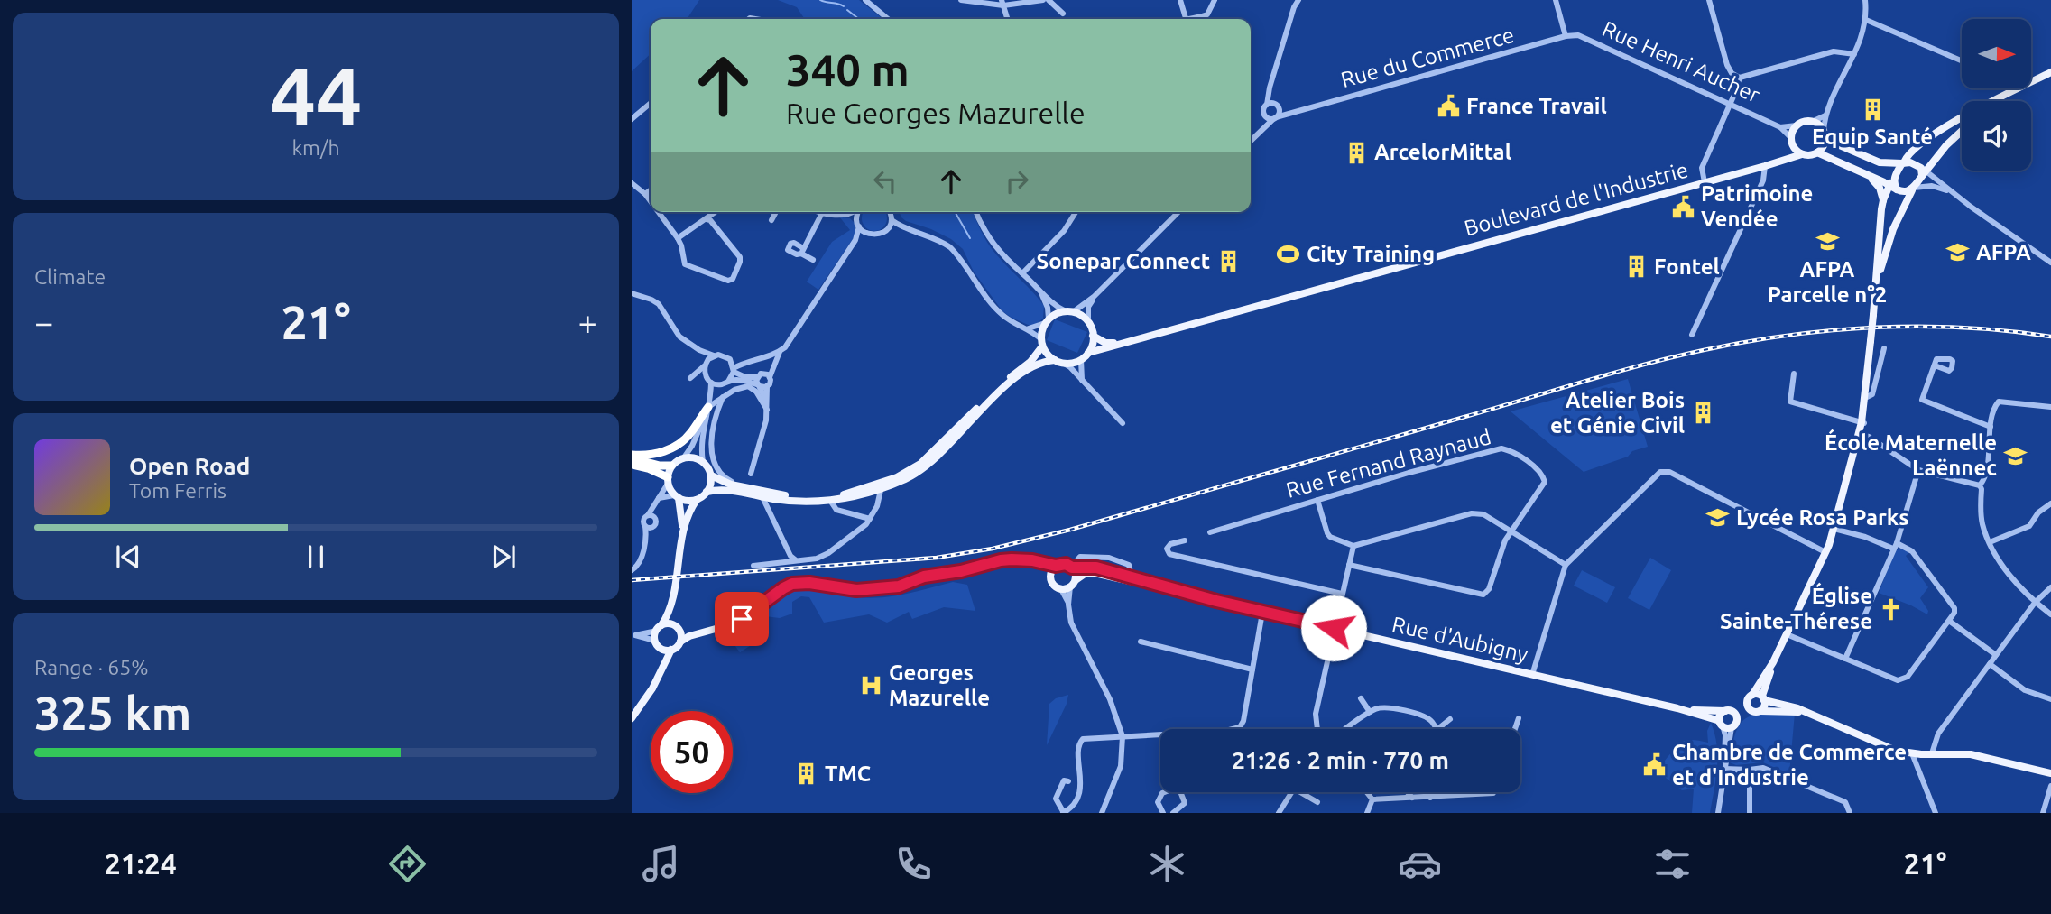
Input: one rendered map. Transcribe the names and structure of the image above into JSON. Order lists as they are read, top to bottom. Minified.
{"streets":{"main road":["Boulevard de l'Industrie","Rue d'Aubigny"],"street":["Rue du Commerce","Rue Henri Aucher","Rue Fernand Raynaud"]},"crossings":[["Rue du Commerce","Rue Henri Aucher"],["Rue Henri Aucher","Boulevard de l'Industrie"]],"places":{"public building":["France Travail","Patrimoine Vendée","Chambre de Commerce et d'Industrie"],"building":["Equip Santé","ArcelorMittal","Sonepar Connect","Fontel","Atelier Bois et Génie Civil","TMC"],"school or university":["AFPA Parcelle n°2","AFPA","École Maternelle Laënnec","Lycée Rosa Parks"],"sports":["City Training"],"church":["Église Sainte-Thérese"],"hospital":["Georges Mazurelle"]},"north":"right","page":{"tile":[["44","km/h"],"Climate",["Range · 65%","325 km"]],"turn":["340 m","Rue Georges Mazurelle"],"heat":["−","21°","+"],"song":["Open Road","Tom Ferris"],"limit":"50","trip":"21:26 · 2 min · 770 m","tabs":["21:24","21°"]}}
